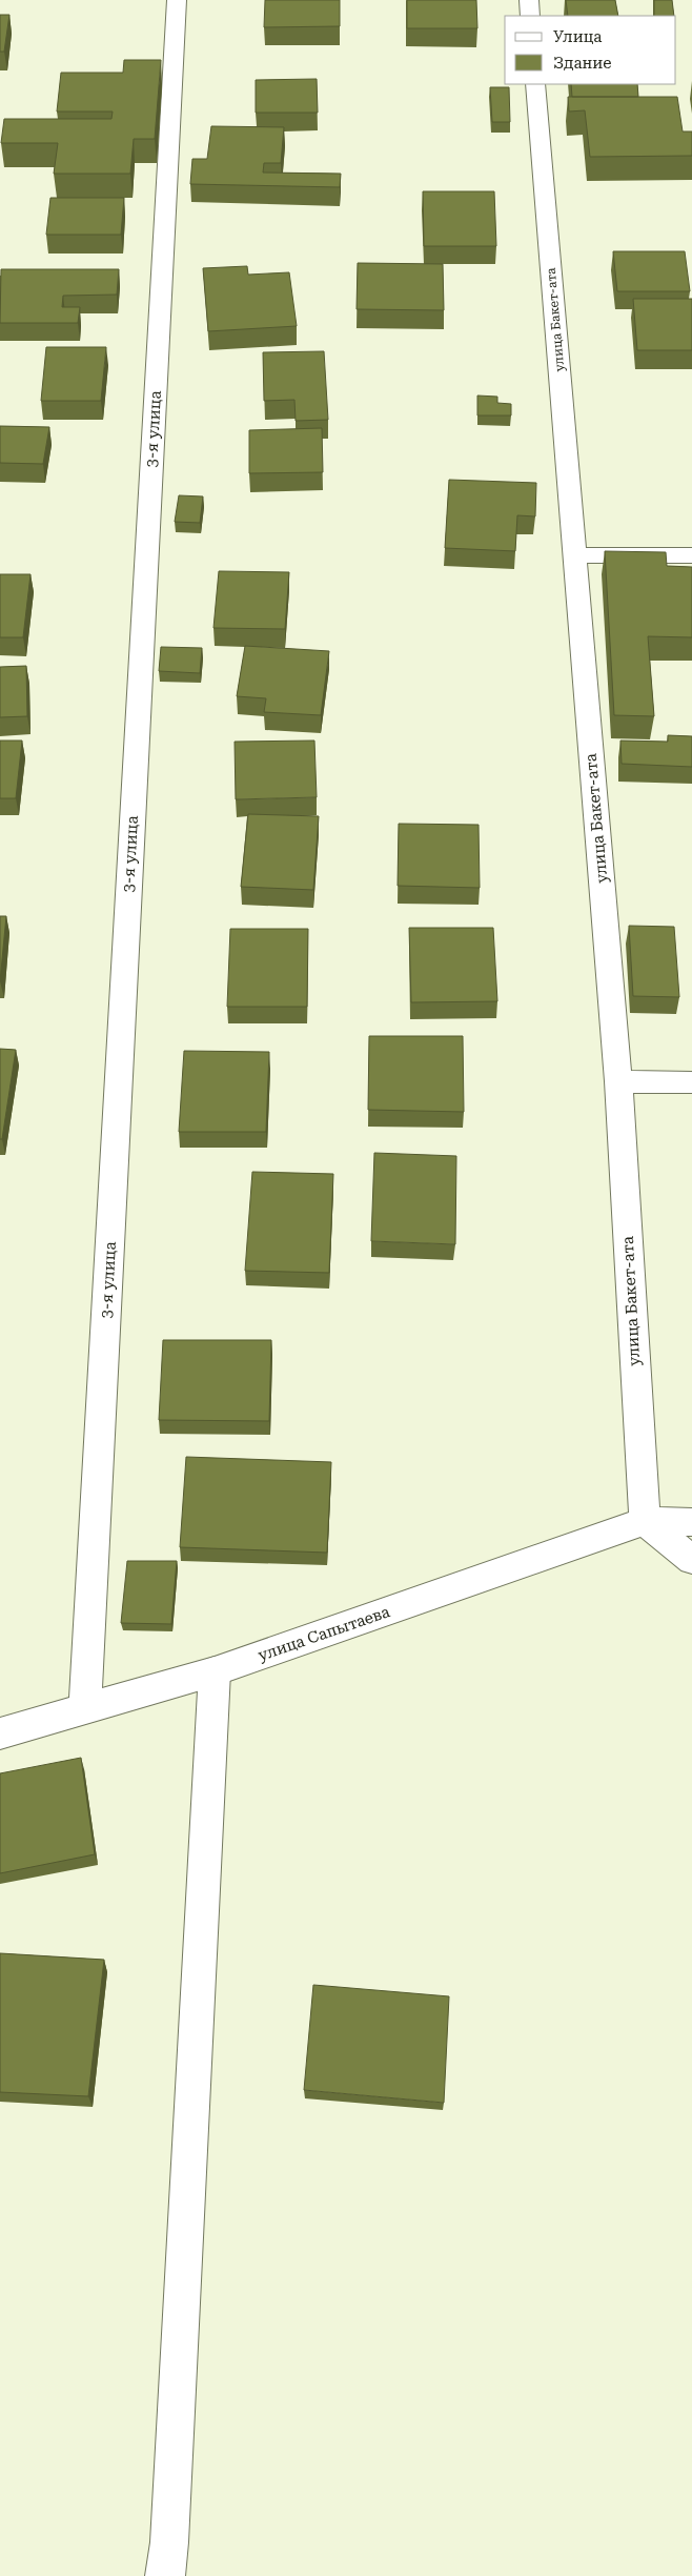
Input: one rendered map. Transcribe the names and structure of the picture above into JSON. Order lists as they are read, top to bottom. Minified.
{"streets":{"street":["улица Бакет-ата","3-я улица","улица Сапытаева"]},"crossings":[["улица Бакет-ата","улица Сапытаева"],["3-я улица","улица Сапытаева"]],"legend":["Улица","Здание"]}
